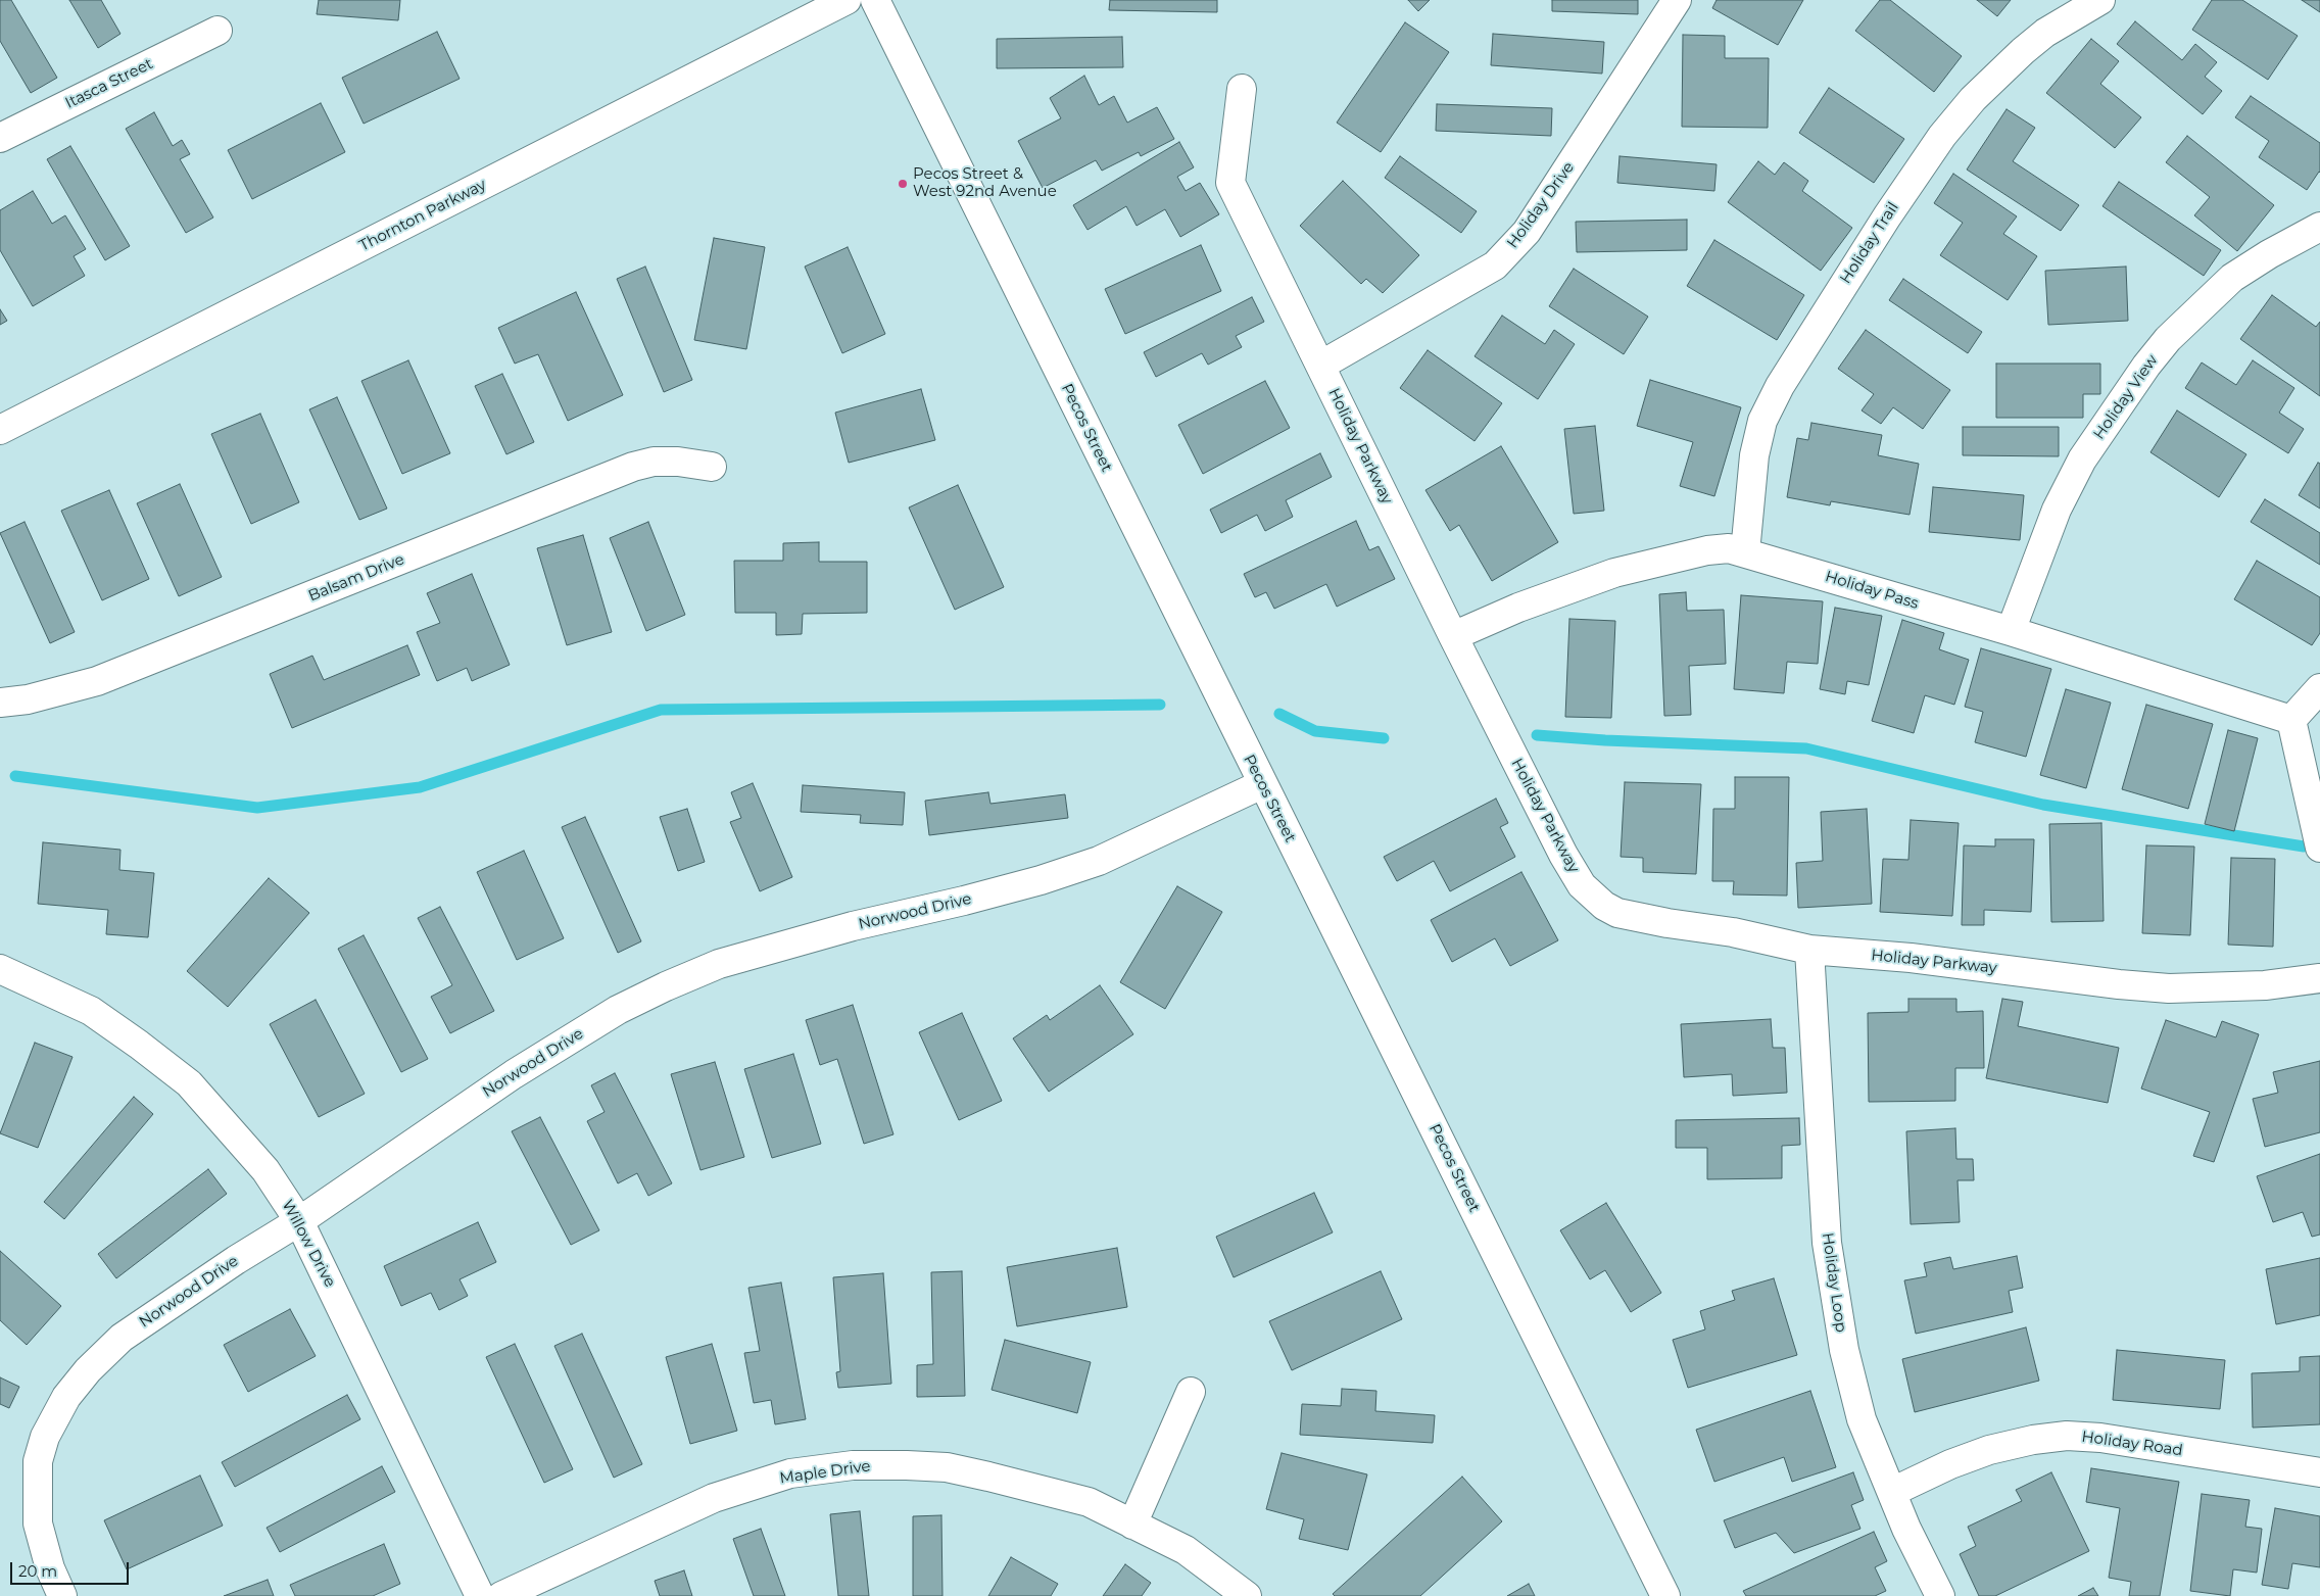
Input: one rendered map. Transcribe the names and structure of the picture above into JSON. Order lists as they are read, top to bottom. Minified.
{"streets":{"street":["Itasca Street","Holiday Drive","Thornton Parkway","Holiday Trail","Holiday View","Pecos Street","Holiday Parkway","Balsam Drive","Holiday Pass","Norwood Drive","Willow Drive","Holiday Loop","Holiday Road","Maple Drive"]},"crossings":[["Holiday Drive","Holiday Parkway"],["Holiday Trail","Holiday Pass"],["Holiday View","Holiday Pass"],["Pecos Street","Norwood Drive"],["Holiday Parkway","Holiday Pass"],["Holiday Parkway","Holiday Loop"],["Norwood Drive","Willow Drive"],["Holiday Loop","Holiday Road"]],"places":["Pecos Street & West 92nd Avenue"],"scale_bar":"20 m"}
